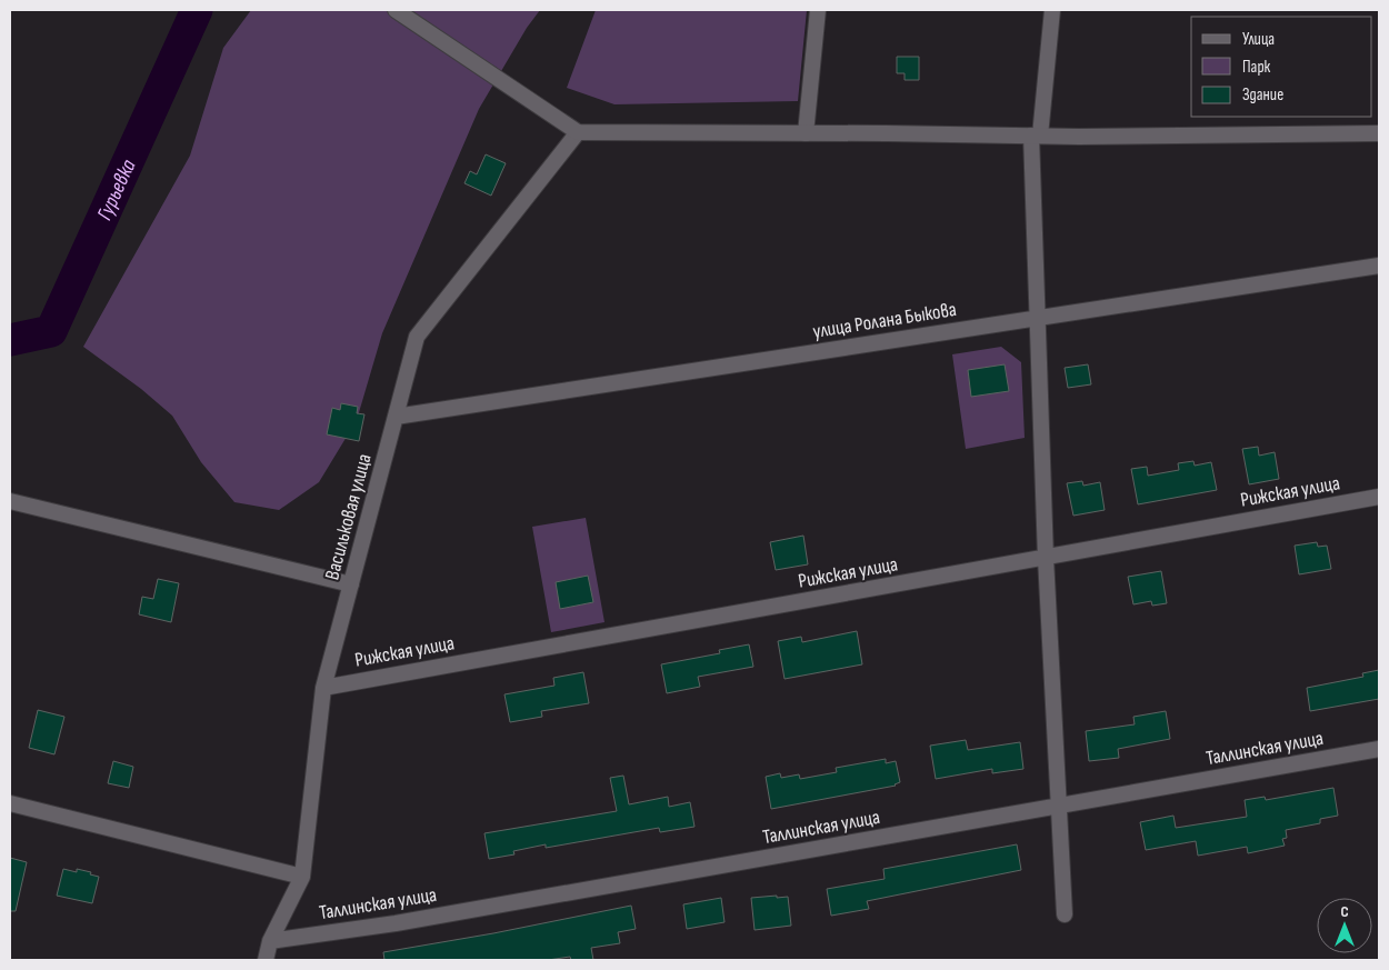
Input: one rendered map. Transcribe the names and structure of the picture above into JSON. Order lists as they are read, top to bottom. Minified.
{"streets":{"street":["улица Ролана Быкова","Рижская улица","Васильковая улица","Таллинская улица"]},"crossings":[["улица Ролана Быкова","Васильковая улица"],["Рижская улица","Васильковая улица"],["Васильковая улица","Таллинская улица"]],"water":["Гурьевка"],"legend":["Улица","Парк","Здание"],"north":"top"}
